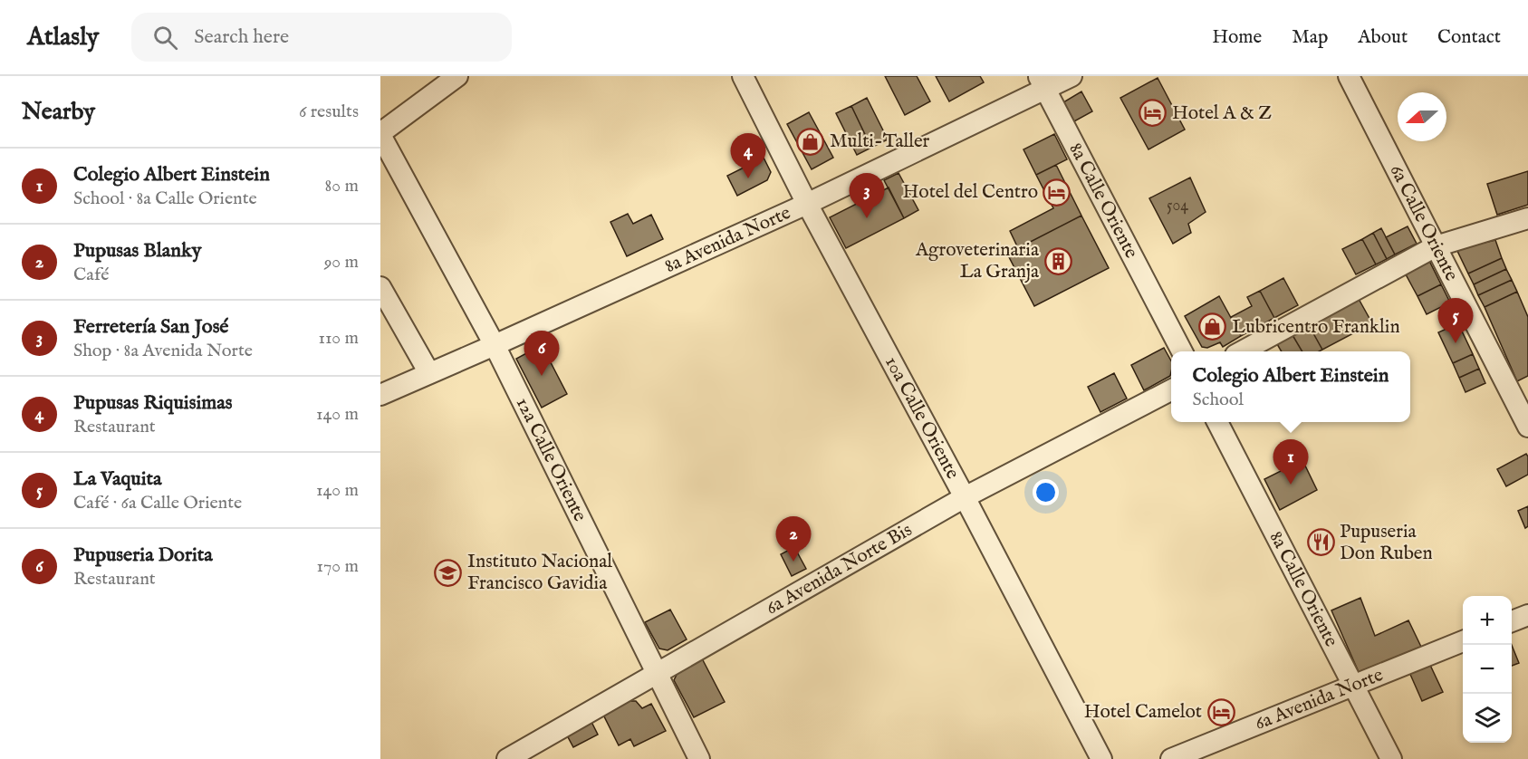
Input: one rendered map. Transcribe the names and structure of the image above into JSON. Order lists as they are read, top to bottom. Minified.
{"streets":{"street":["8a Calle Oriente","6a Calle Oriente","8a Avenida Norte","10a Calle Oriente","12a Calle Oriente","6a Avenida Norte Bis","6a Avenida Norte"]},"crossings":[["8a Calle Oriente","8a Avenida Norte"],["8a Calle Oriente","6a Avenida Norte"],["8a Avenida Norte","10a Calle Oriente"],["8a Avenida Norte","12a Calle Oriente"],["10a Calle Oriente","6a Avenida Norte Bis"],["12a Calle Oriente","6a Avenida Norte Bis"]],"places":{"hotel":["Hotel A & Z","Hotel del Centro","Hotel Camelot"],"shop":["Multi-Taller","Lubricentro Franklin"],"building":["Agroveterinaria La Granja"],"restaurant":["Pupuseria Don Ruben"],"school or university":["Instituto Nacional Francisco Gavidia"]},"house_numbers":["504"],"north":"left","page":{"header":"Atlasly","search":"Search here","nav":["Home","Map","About","Contact"],"heading":["Nearby","6 results"],"pins":["4","3","5","6","1","2"],"list":[{"mark":"1","name":"Colegio Albert Einstein","note":"School · 8a Calle Oriente","value":"80 m"},{"mark":"2","name":"Pupusas Blanky","note":"Café","value":"90 m"},{"mark":"3","name":"Ferretería San José","note":"Shop · 8a Avenida Norte","value":"110 m"},{"mark":"4","name":"Pupusas Riquisimas","note":"Restaurant","value":"140 m"},{"mark":"5","name":"La Vaquita","note":"Café · 6a Calle Oriente","value":"140 m"},{"mark":"6","name":"Pupuseria Dorita","note":"Restaurant","value":"170 m"}],"popup":["Colegio Albert Einstein","School"],"map_buttons":["+","−"]}}
